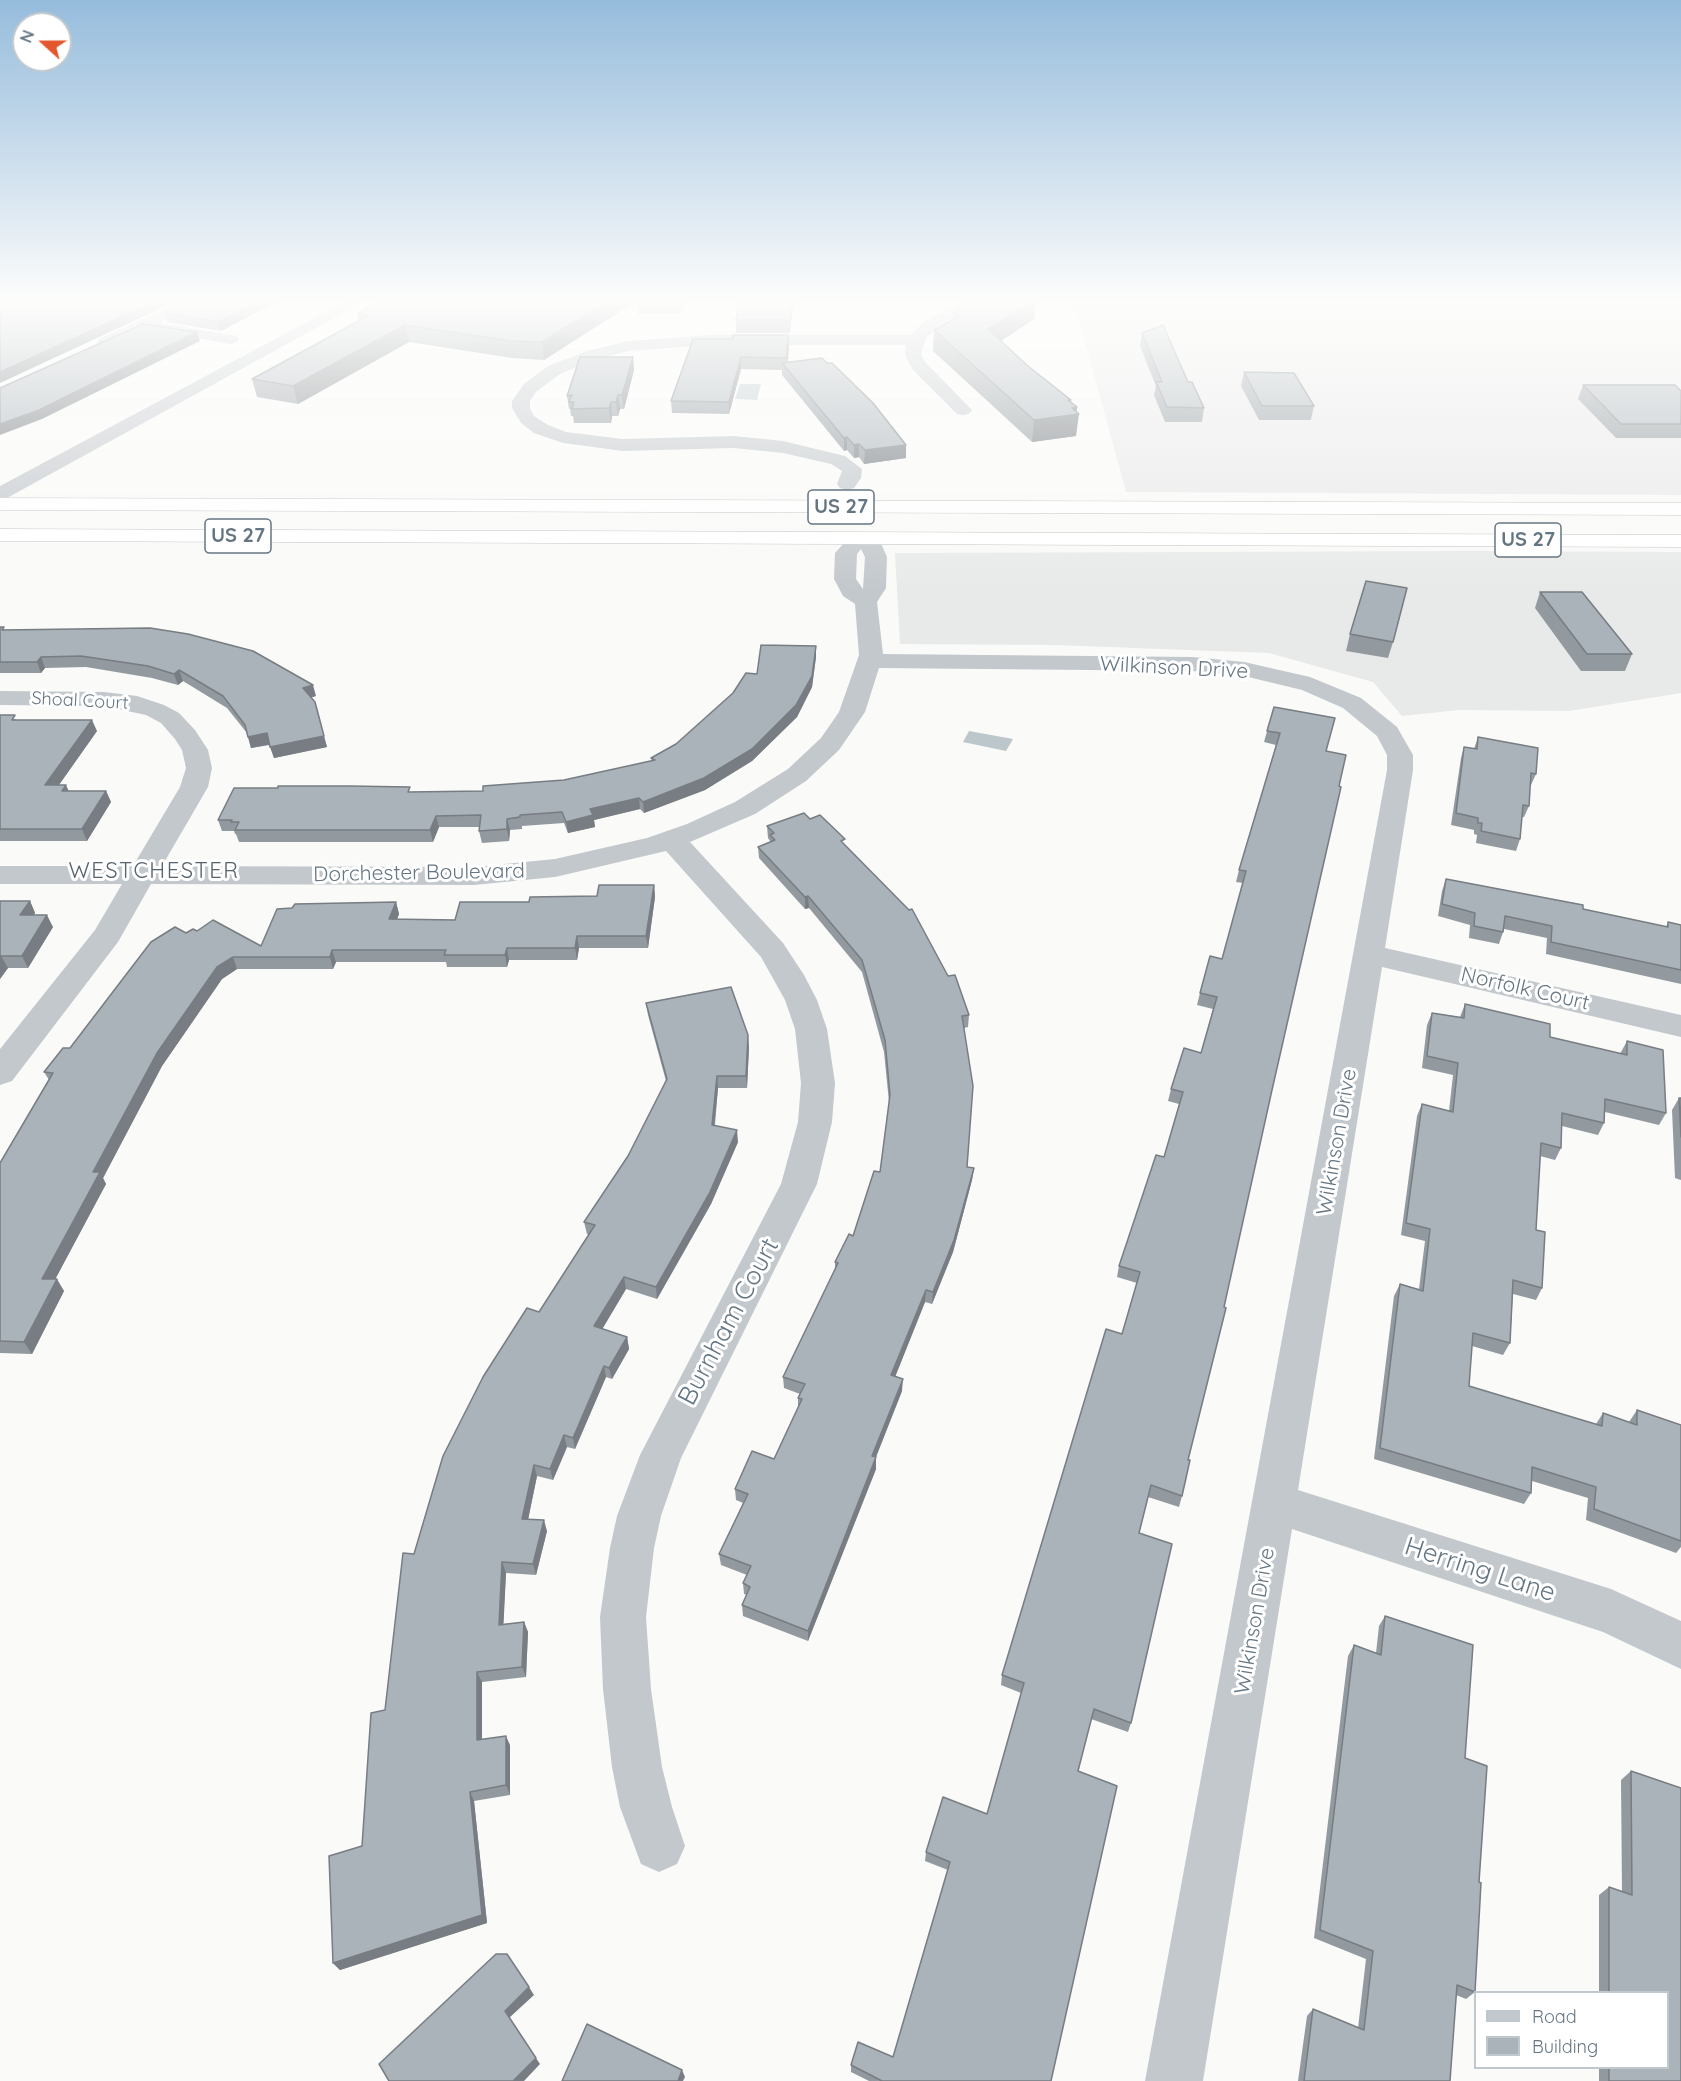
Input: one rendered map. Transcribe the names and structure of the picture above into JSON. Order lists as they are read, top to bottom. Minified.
{"streets":{"highway":["US 27"],"street":["Wilkinson Drive","Shoal Court","Dorchester Boulevard","Norfolk Court","Burnham Court","Herring Lane"]},"crossings":[["US 27","Dorchester Boulevard"],["Wilkinson Drive","Dorchester Boulevard"],["Wilkinson Drive","Norfolk Court"],["Wilkinson Drive","Herring Lane"],["Shoal Court","Dorchester Boulevard"],["Dorchester Boulevard","Burnham Court"]],"districts":["WESTCHESTER"],"legend":["Road","Building"],"north":"left"}
